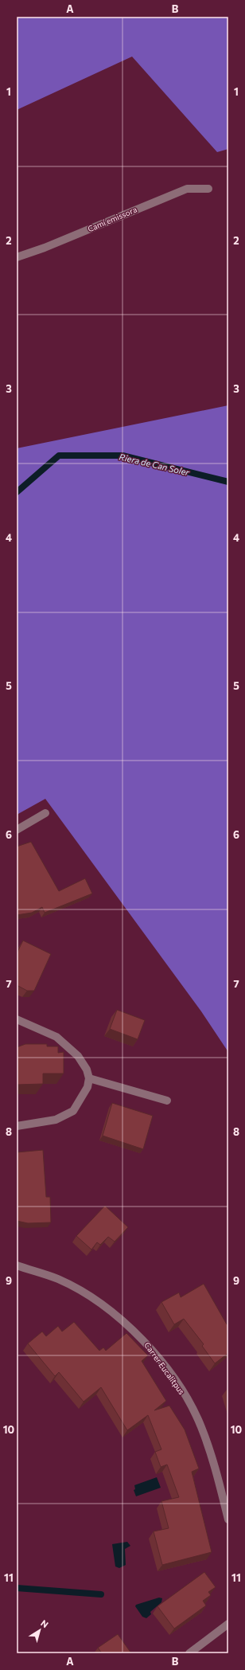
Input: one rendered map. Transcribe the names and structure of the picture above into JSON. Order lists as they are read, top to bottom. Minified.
{"streets":{"street":["Camí emissora","Carrer Eucalitpus"]},"water":["Riera de Can Soler"],"north":"top right","grid":{"columns":["A","B"],"rows":["1","2","3","4","5","6","7","8","9","10","11"]}}
